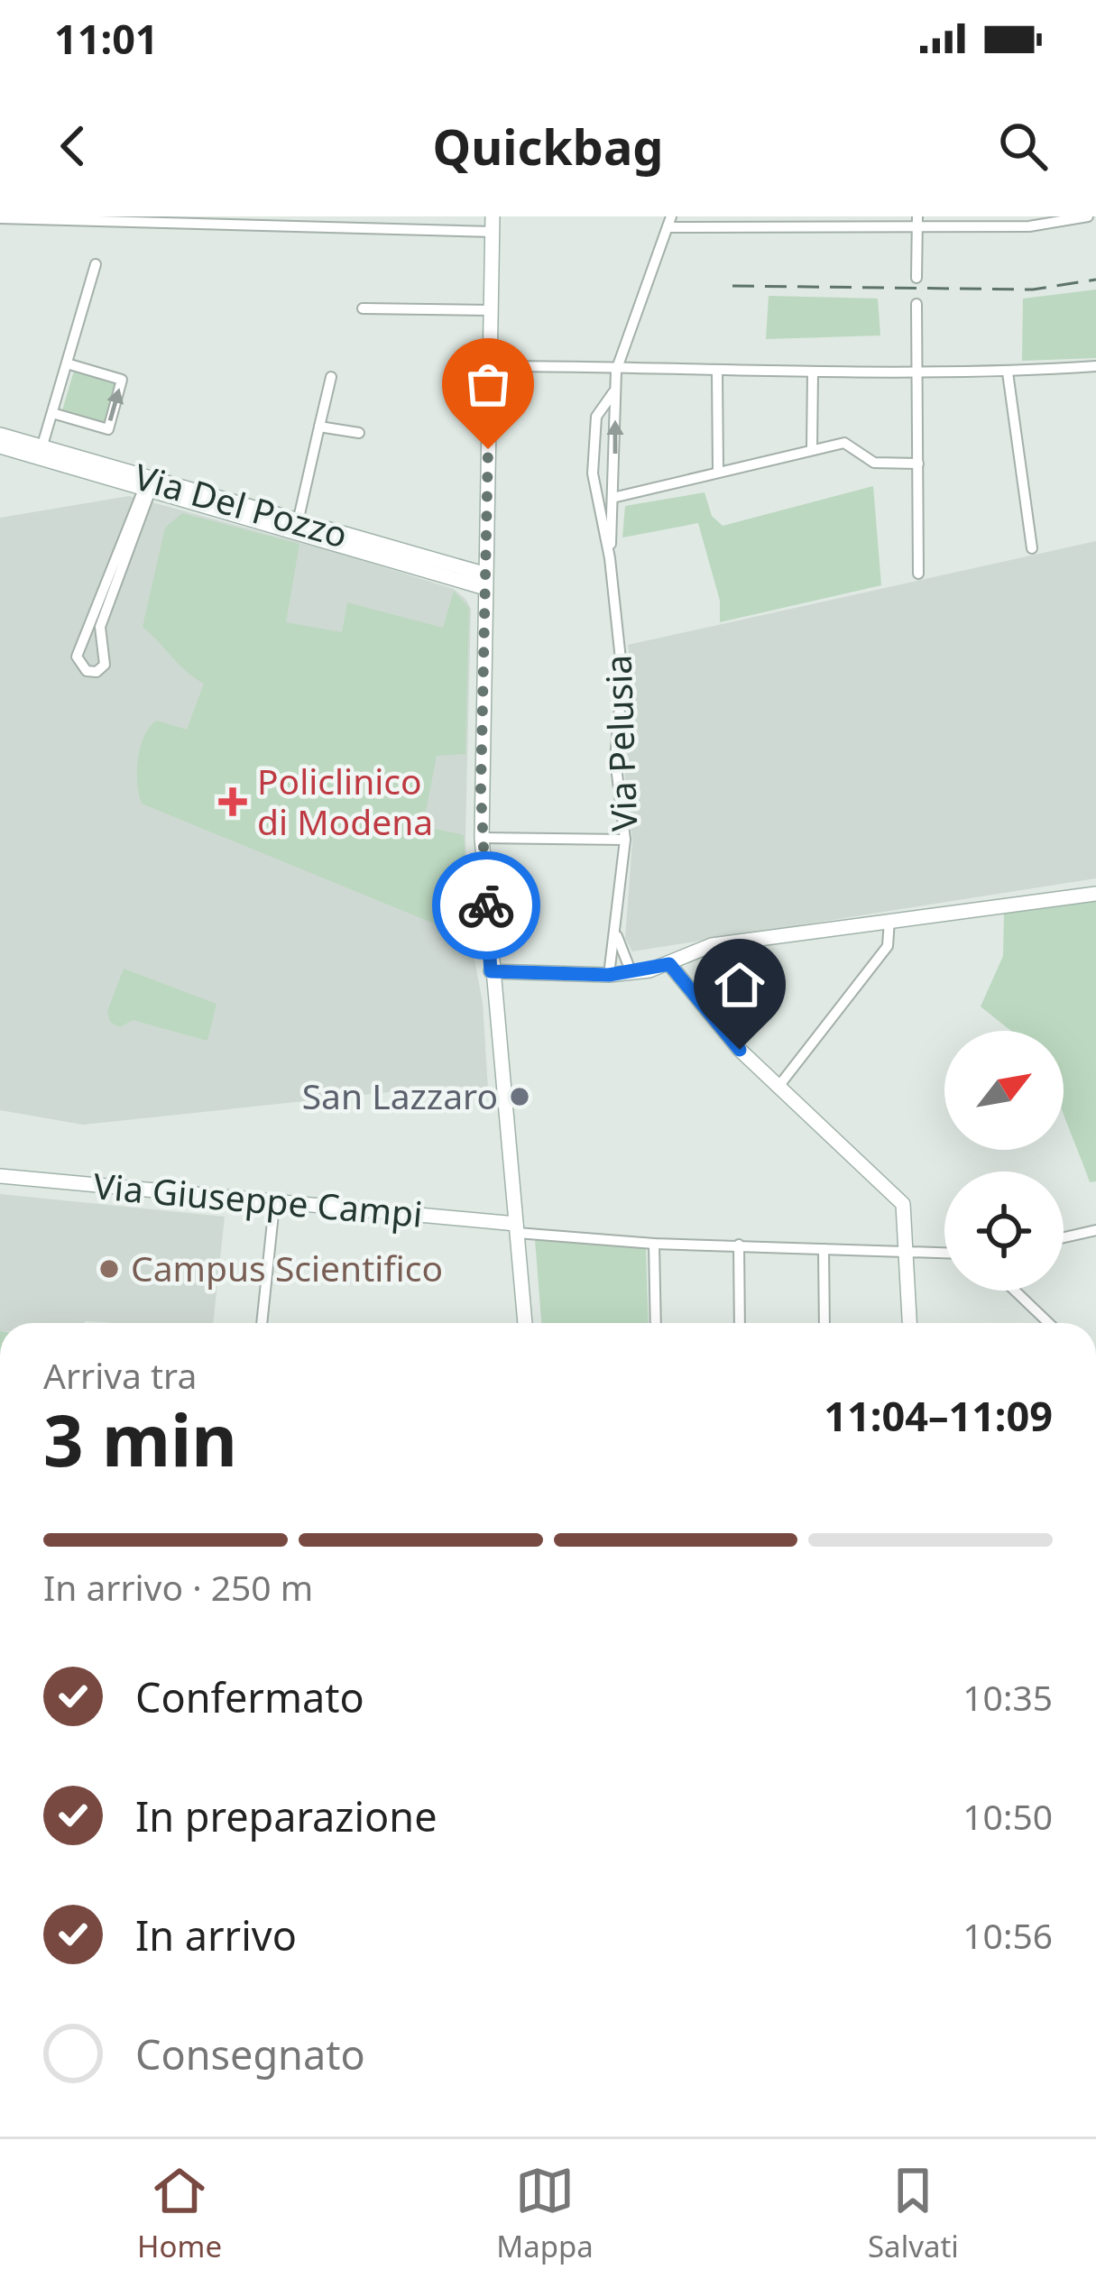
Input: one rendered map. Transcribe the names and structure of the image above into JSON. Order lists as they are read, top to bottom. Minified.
{"streets":{"street":["Via Del Pozzo","Via Pelusia","Via Giuseppe Campi"]},"places":{"health":["Policlinico di Modena"],"other":["San Lazzaro","Campus Scientifico"]},"north":"top right","page":{"status":"11:01","header":"Quickbag","heading":["3 min","Arriva tra","11:04–11:09"],"bar":"In arrivo · 250 m","list":[["Confermato","10:35"],["In preparazione","10:50"],["In arrivo","10:56"],"Consegnato"],"tabs":["Home","Mappa","Salvati"]}}
